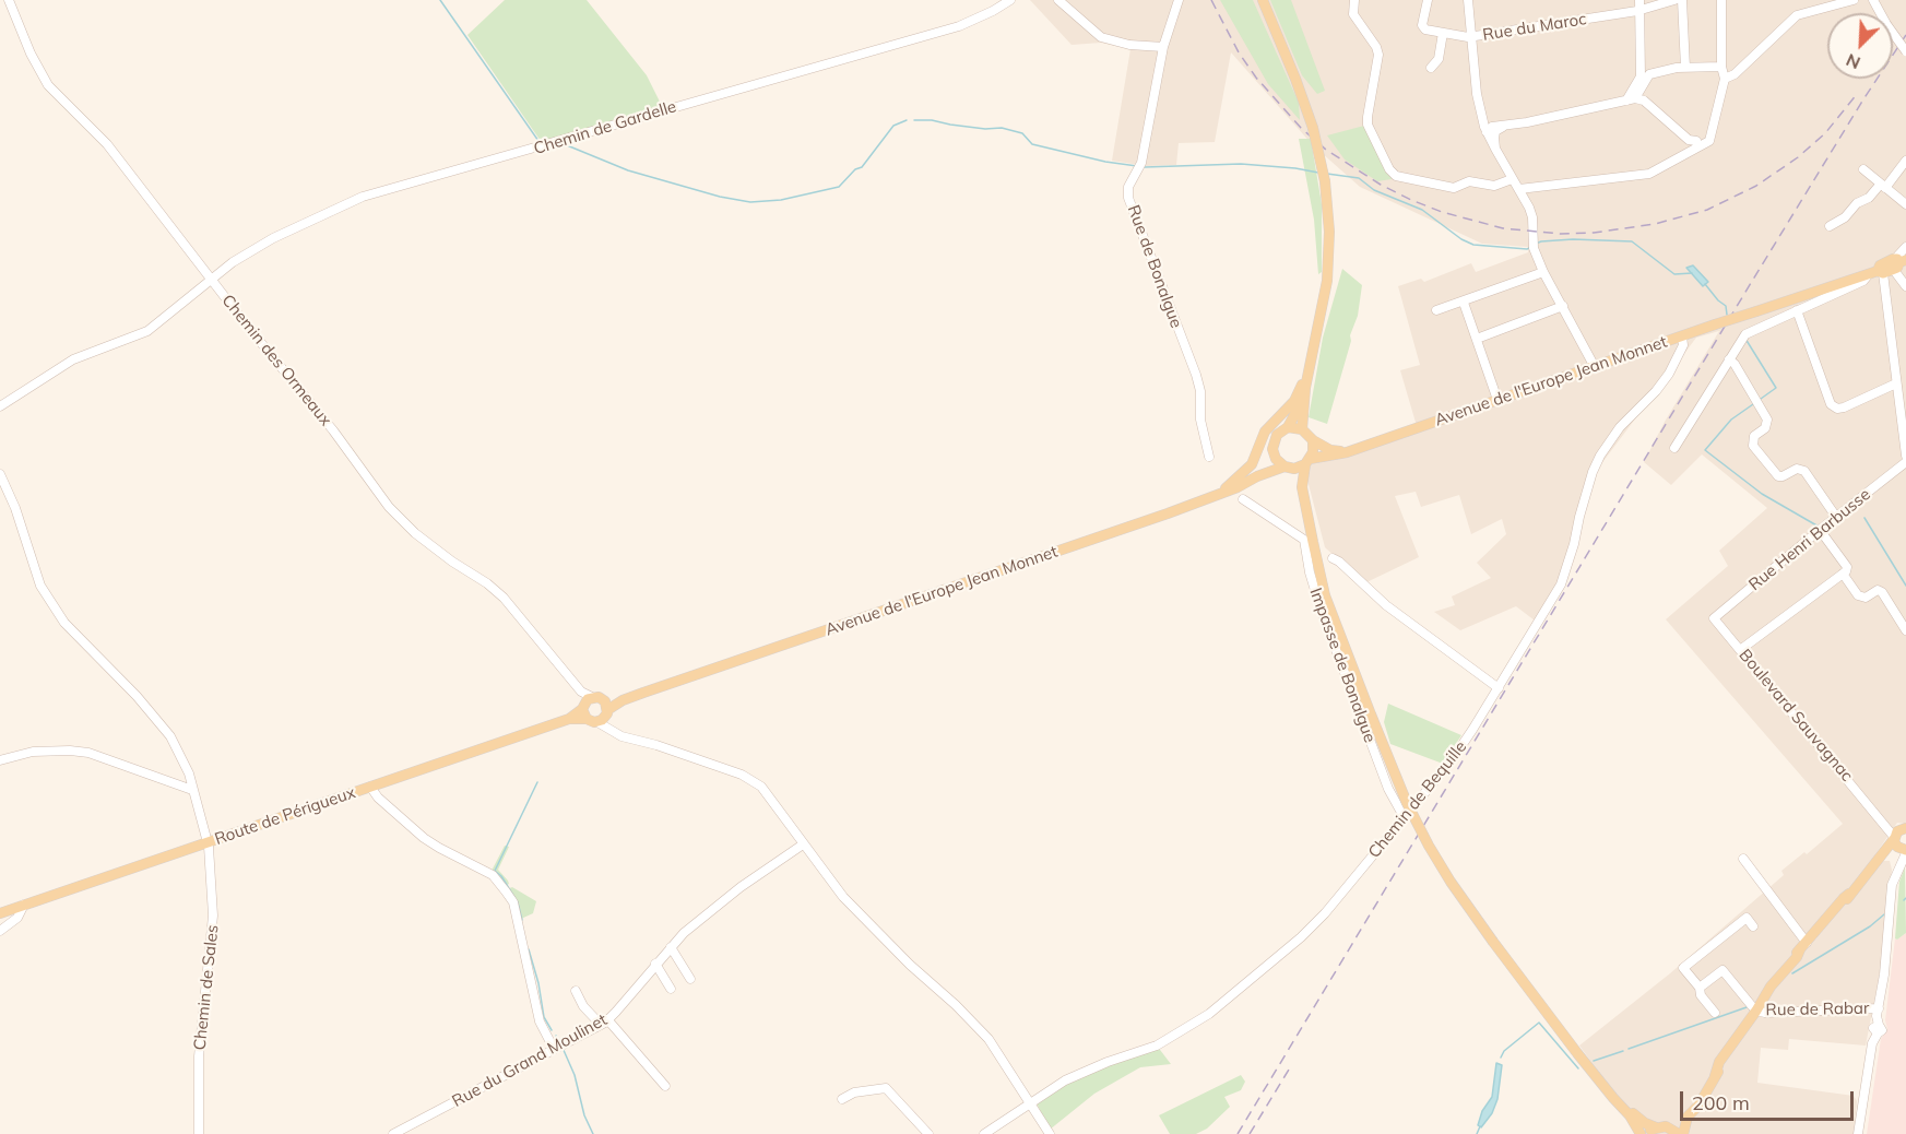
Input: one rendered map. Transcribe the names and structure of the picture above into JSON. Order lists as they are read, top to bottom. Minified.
{"streets":{"main road":["Avenue de l'Europe Jean Monnet","Route de Périgueux"],"street":["Rue du Maroc","Chemin de Gardelle","Rue de Bonalgue","Chemin des Ormeaux","Rue Henri Barbusse","Impasse de Bonalgue","Boulevard Sauvagnac","Chemin de Bequille","Chemin de Sales","Rue de Rabar","Rue du Grand Moulinet"]},"crossings":[["Chemin de Gardelle","Chemin des Ormeaux"],["Chemin des Ormeaux","Route de Périgueux"],["Avenue de l'Europe Jean Monnet","Chemin de Bequille"],["Rue Henri Barbusse","Boulevard Sauvagnac"],["Impasse de Bonalgue","Chemin de Bequille"],["Route de Périgueux","Chemin de Sales"]],"scale_bar":"200 m","north":"bottom left"}
